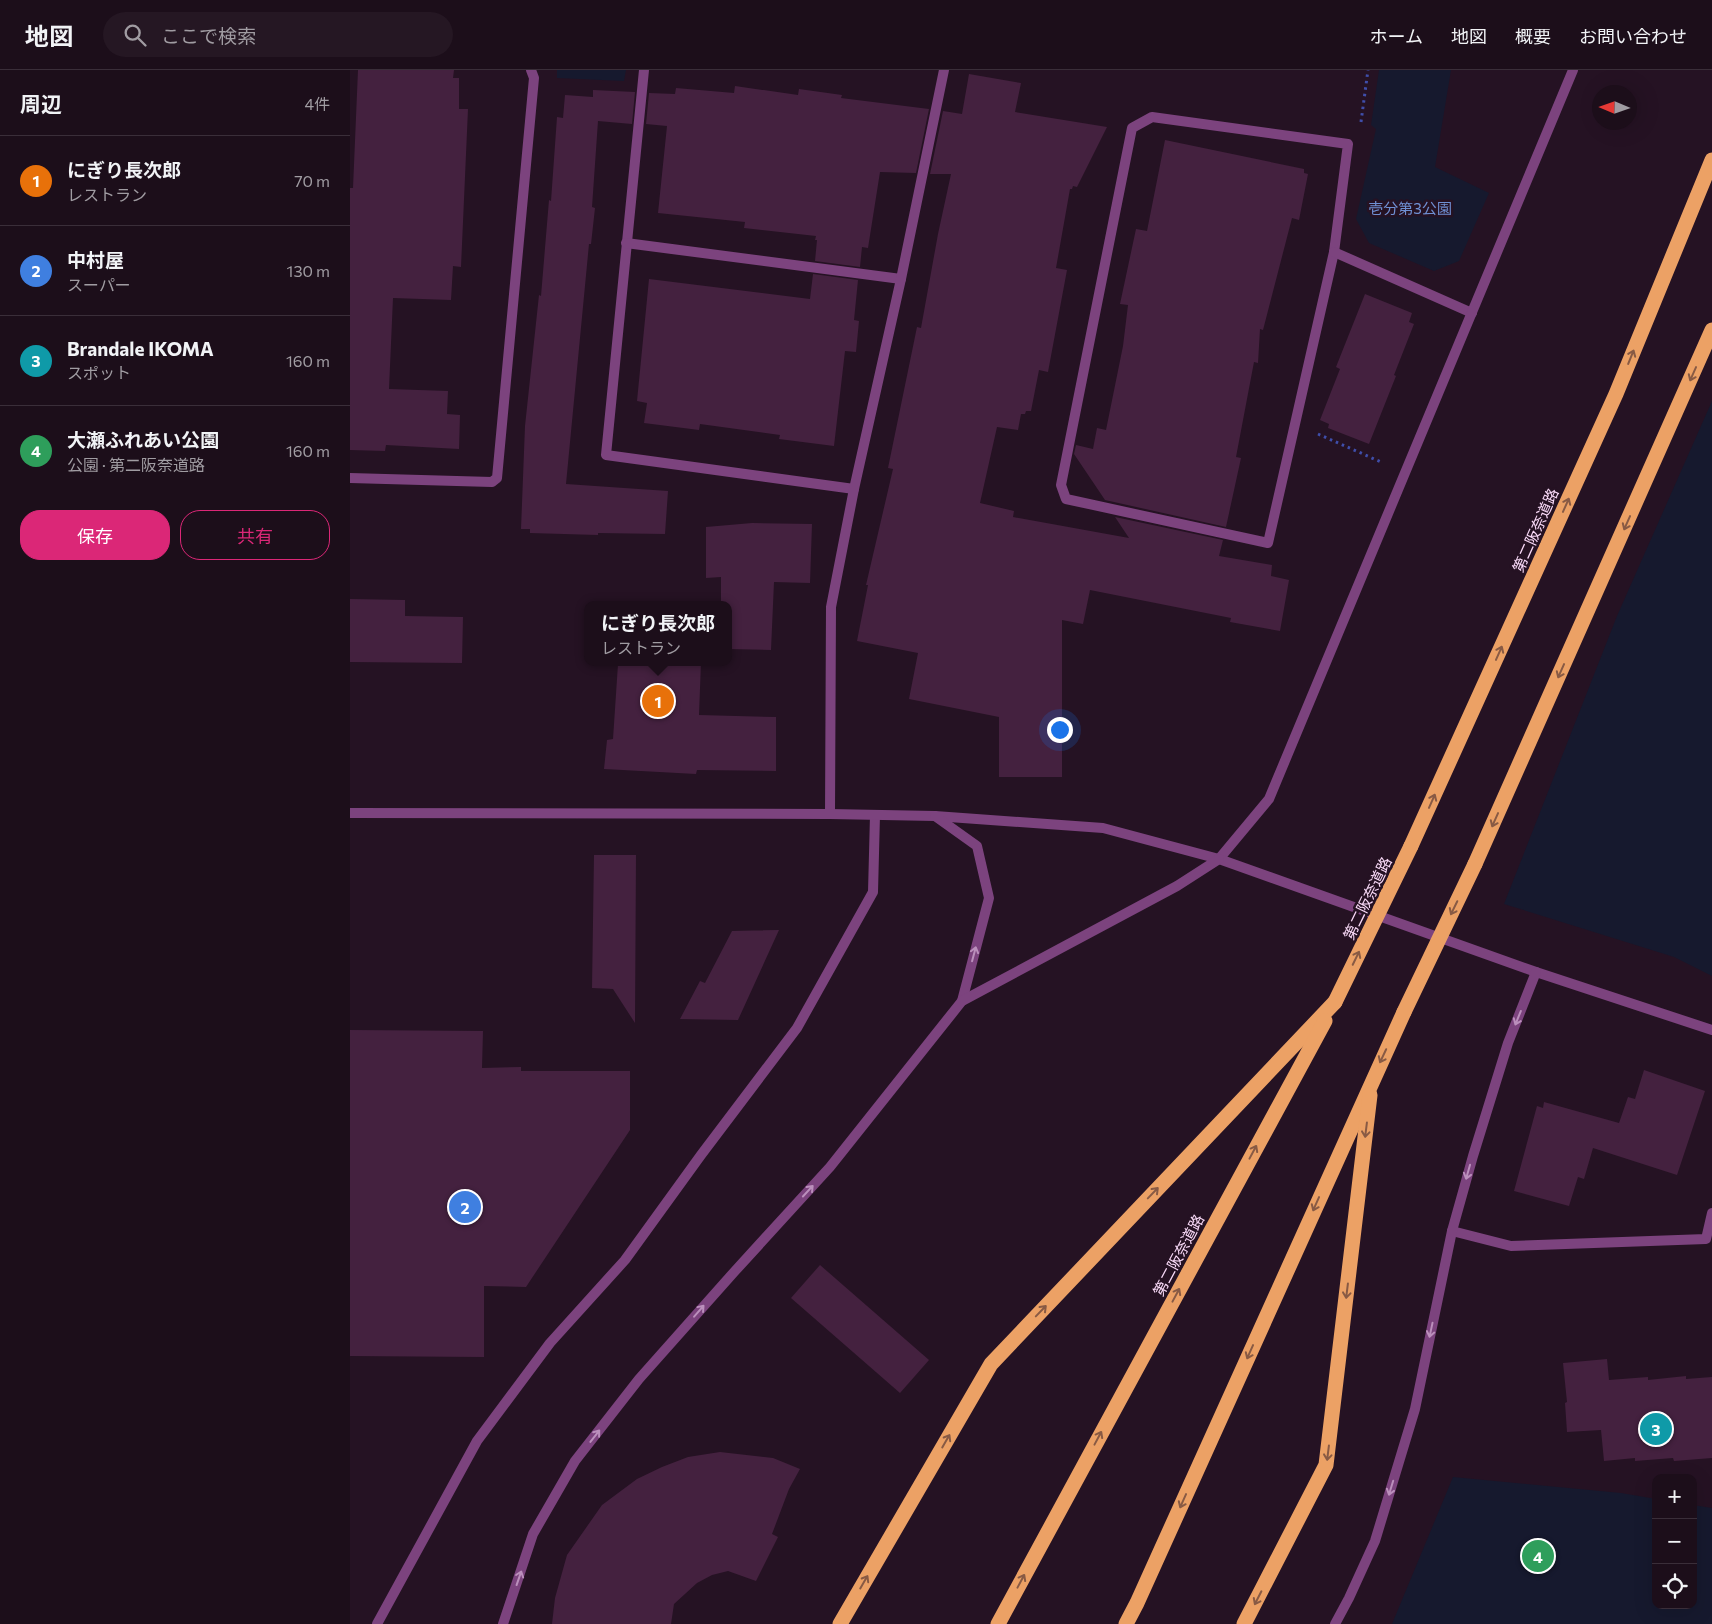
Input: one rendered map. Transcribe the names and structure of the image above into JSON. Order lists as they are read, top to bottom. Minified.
{"streets":{"highway":["第二阪奈道路"]},"parks":["壱分第3公園"],"north":"left","page":{"header":"地図","search":"ここで検索","nav":["ホーム","地図","概要","お問い合わせ"],"heading":["周辺","4件"],"list":[{"mark":"1","name":"にぎり長次郎","note":"レストラン","value":"70 m"},{"mark":"2","name":"中村屋","note":"スーパー","value":"130 m"},{"mark":"3","name":"Brandale IKOMA","note":"スポット","value":"160 m"},{"mark":"4","name":"大瀬ふれあい公園","note":"公園 · 第二阪奈道路","value":"160 m"}],"buttons":["保存","共有"],"popup":["にぎり長次郎","レストラン"],"pins":["1","2","3","4"],"map_buttons":["+","−"]}}
